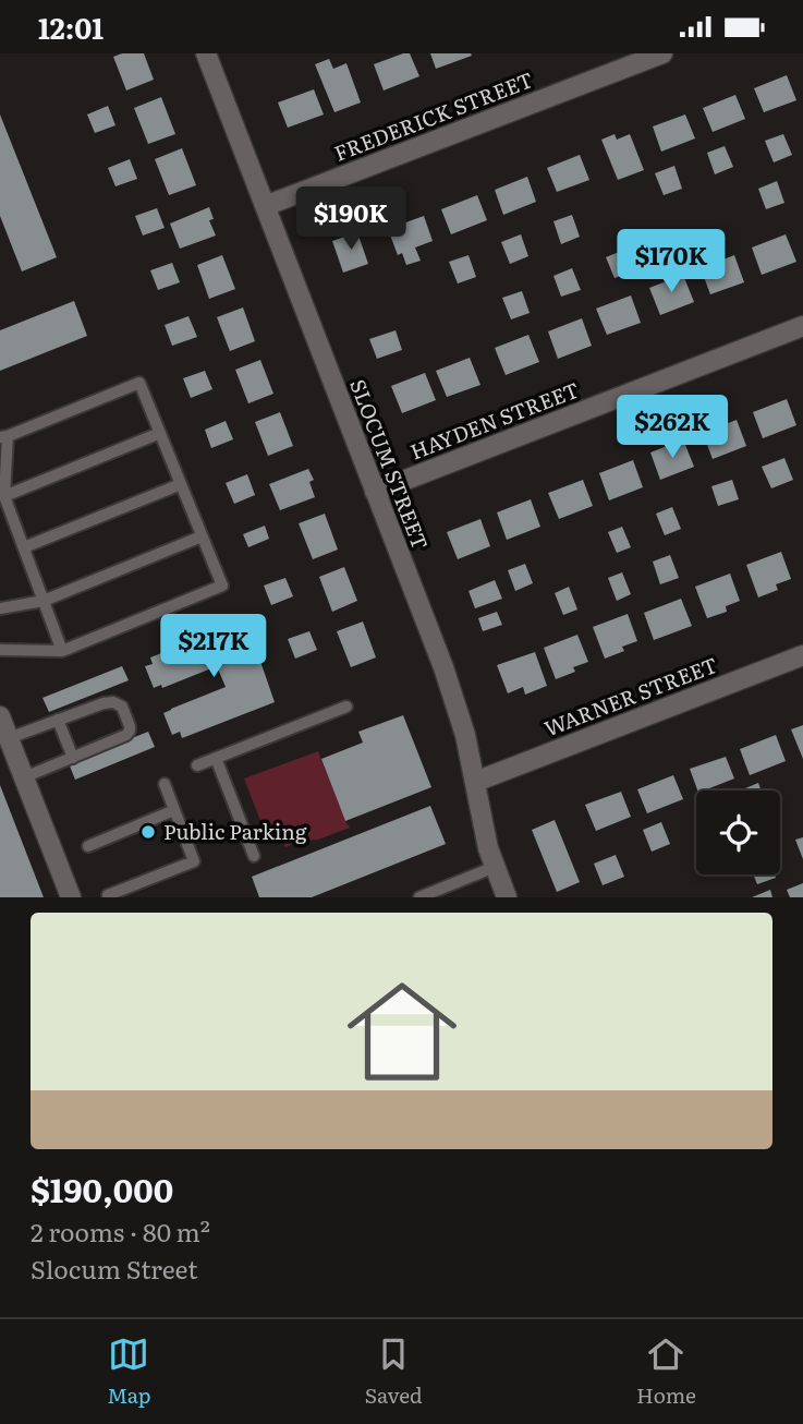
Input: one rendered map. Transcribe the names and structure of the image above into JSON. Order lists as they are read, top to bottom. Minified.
{"streets":{"street":["FREDERICK STREET","HAYDEN STREET","SLOCUM STREET","WARNER STREET"]},"crossings":[["FREDERICK STREET","SLOCUM STREET"],["HAYDEN STREET","SLOCUM STREET"],["SLOCUM STREET","WARNER STREET"]],"places":["Public Parking"],"page":{"status":"12:01","price":["$190K","$170K","$262K","$217K"],"list":[{"name":"$190,000","note":"2 rooms · 80 m² · Slocum Street"}],"tabs":["Map","Saved","Home"]}}
